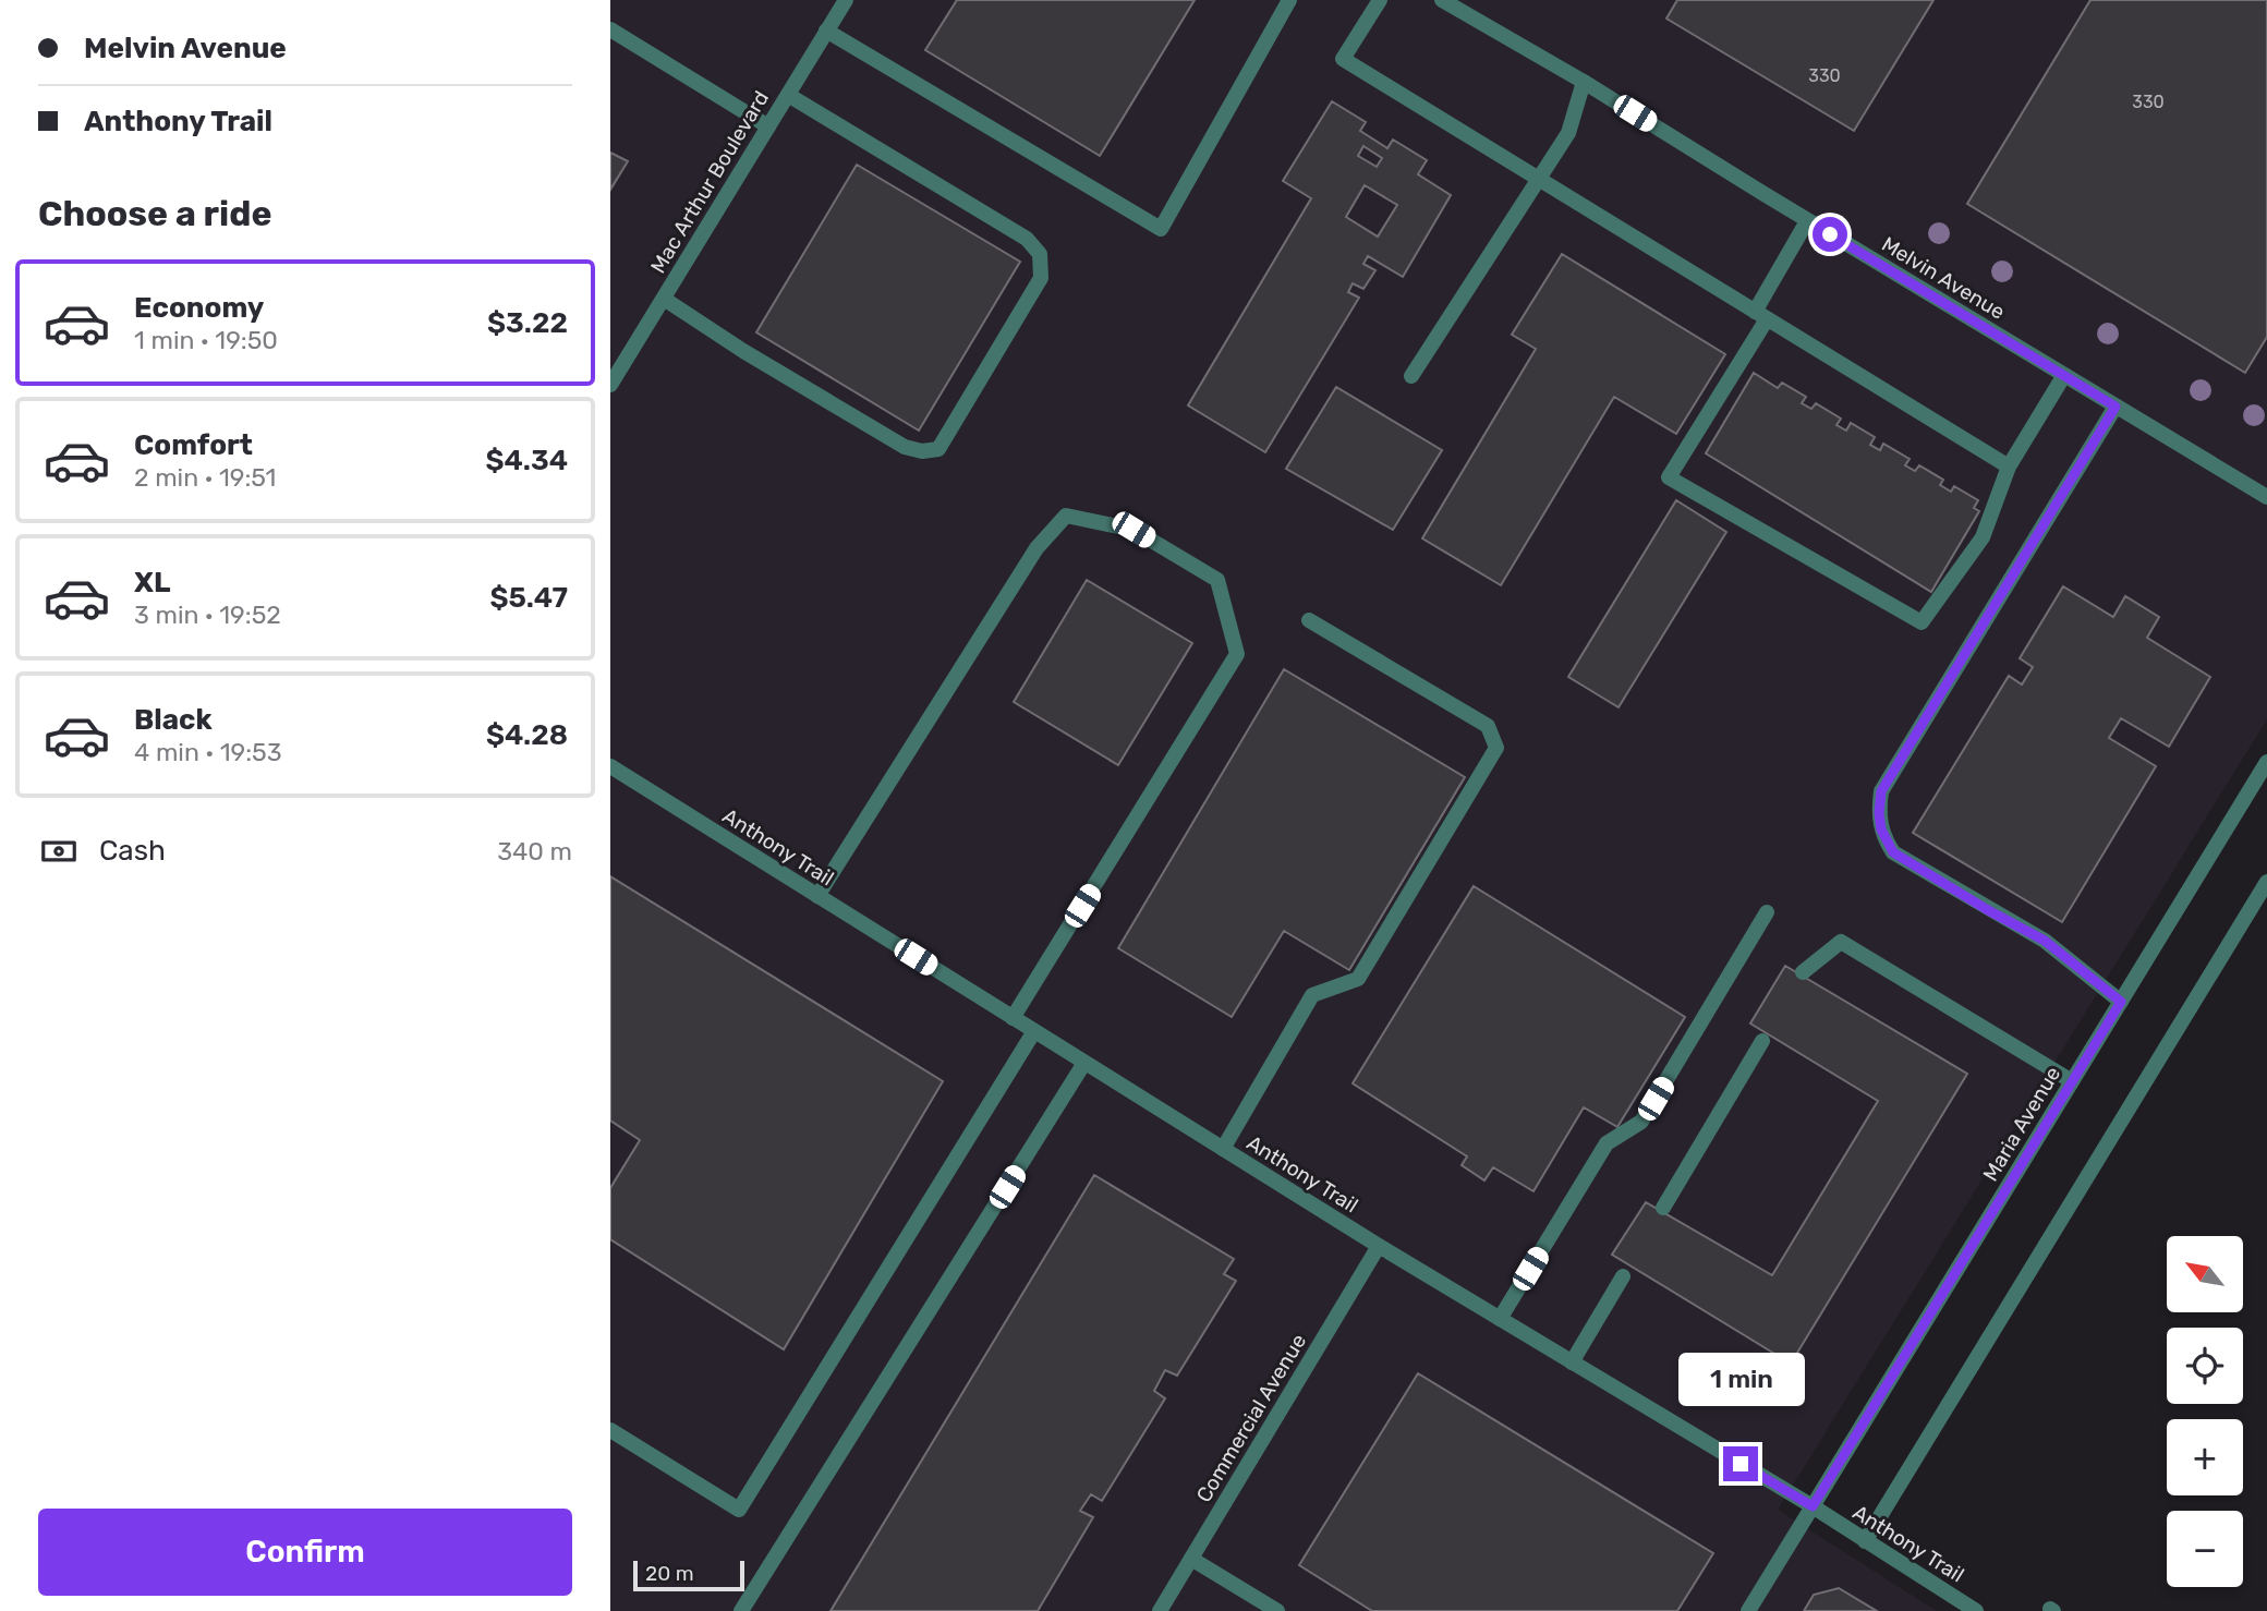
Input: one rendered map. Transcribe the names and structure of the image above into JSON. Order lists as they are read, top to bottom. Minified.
{"streets":{"street":["Mac Arthur Boulevard","Melvin Avenue","Anthony Trail","Maria Avenue","Commercial Avenue"]},"crossings":[["Anthony Trail","Maria Avenue"],["Anthony Trail","Commercial Avenue"]],"house_numbers":["330","330"],"scale_bar":"20 m","north":"top left","page":{"banner":["Melvin Avenue","Anthony Trail"],"heading":"Choose a ride","list":[{"name":"Economy","note":"1 min · 19:50","value":"$3.22"},{"name":"Comfort","note":"2 min · 19:51","value":"$4.34"},{"name":"XL","note":"3 min · 19:52","value":"$5.47"},{"name":"Black","note":"4 min · 19:53","value":"$4.28"}],"pay":["Cash","340 m"],"map_buttons":["+","−"],"bubble":"1 min","buttons":"Confirm","scale":"20 m"}}
